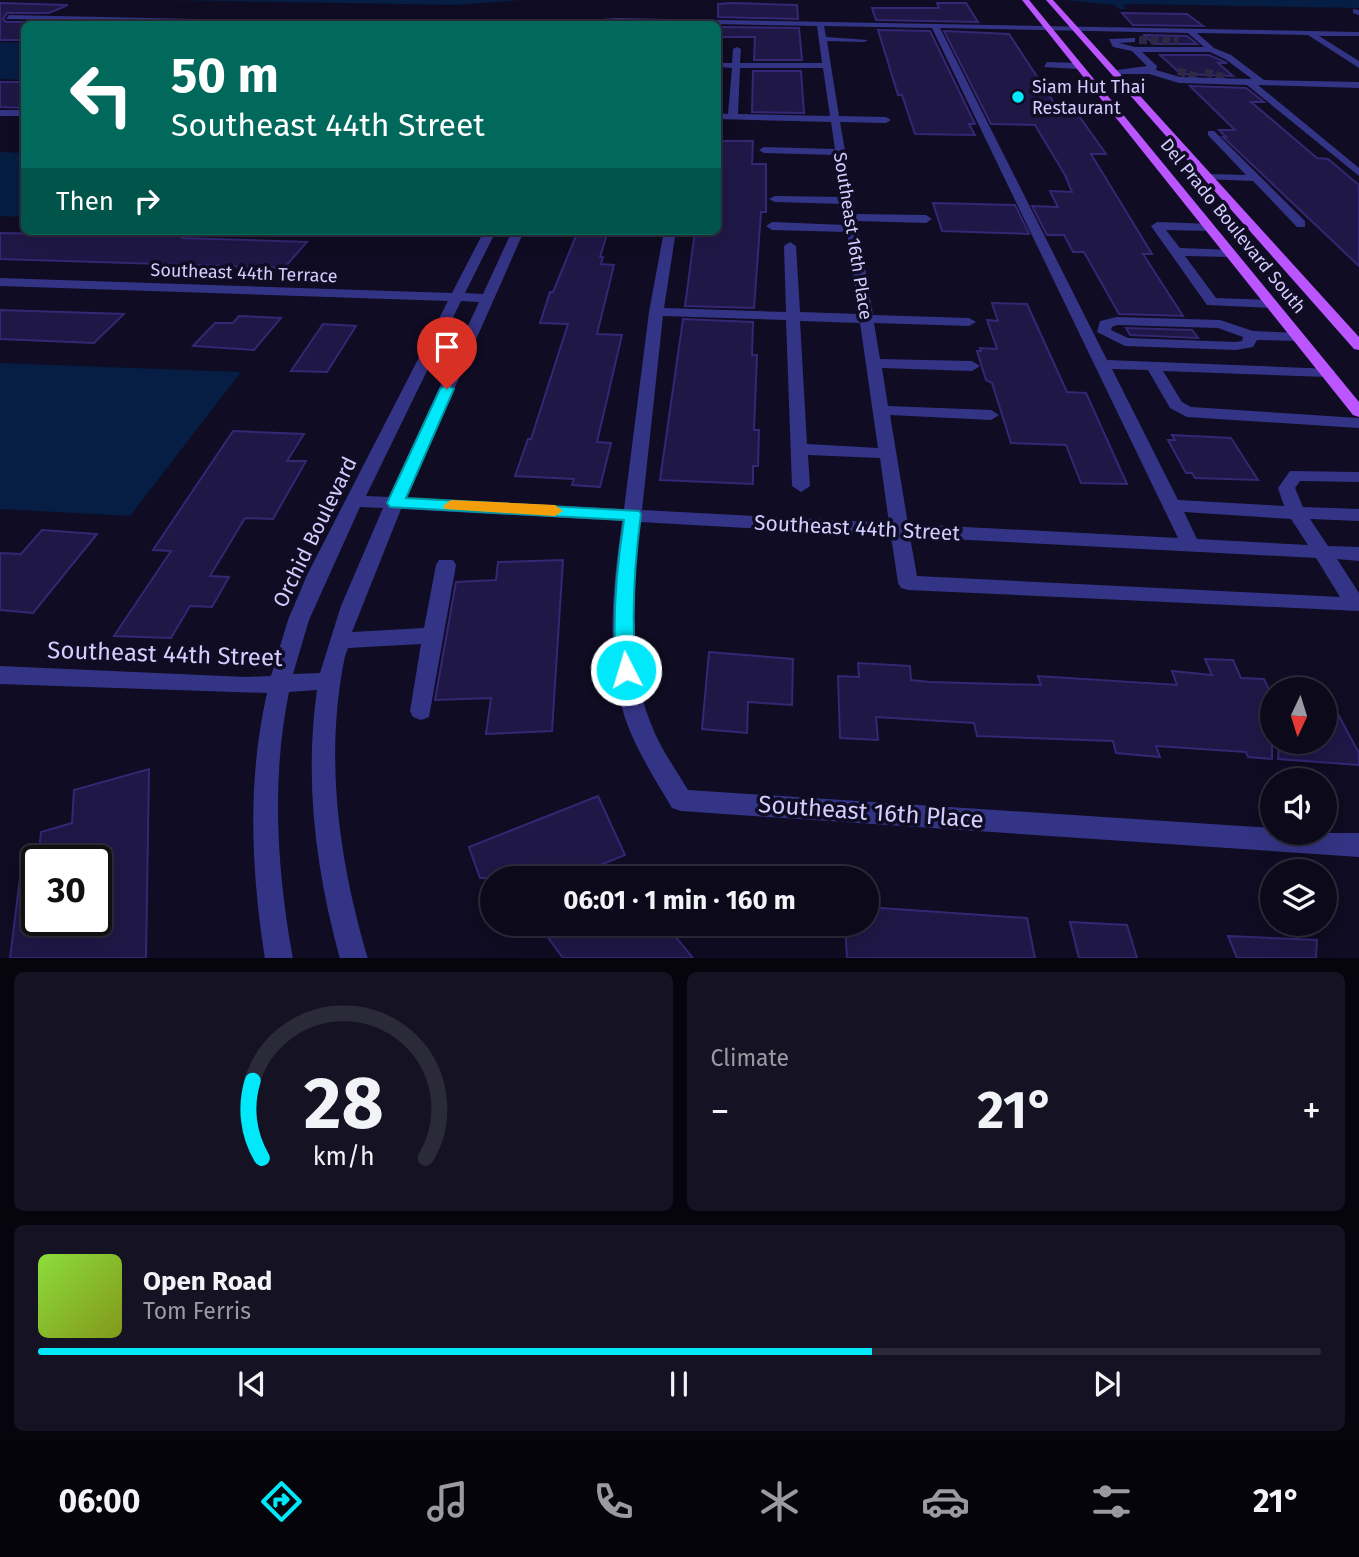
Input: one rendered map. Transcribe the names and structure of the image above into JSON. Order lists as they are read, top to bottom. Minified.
{"streets":{"main road":["Del Prado Boulevard South"],"street":["Southeast 16th Place","Southeast 44th Terrace","Southeast 44th Street","Orchid Boulevard"]},"crossings":[["Southeast 16th Place","Southeast 44th Street"],["Southeast 44th Terrace","Orchid Boulevard"],["Southeast 44th Street","Orchid Boulevard"]],"places":["Siam Hut Thai Restaurant"],"north":"bottom","page":{"turn":["50 m","Southeast 44th Street"],"then":"Then","limit":"30","trip":"06:01 · 1 min · 160 m","tile":"Climate","heat":["−","21°","+"],"song":["Open Road","Tom Ferris"],"tabs":["06:00","21°"],"gauge":["28","km/h"]}}
